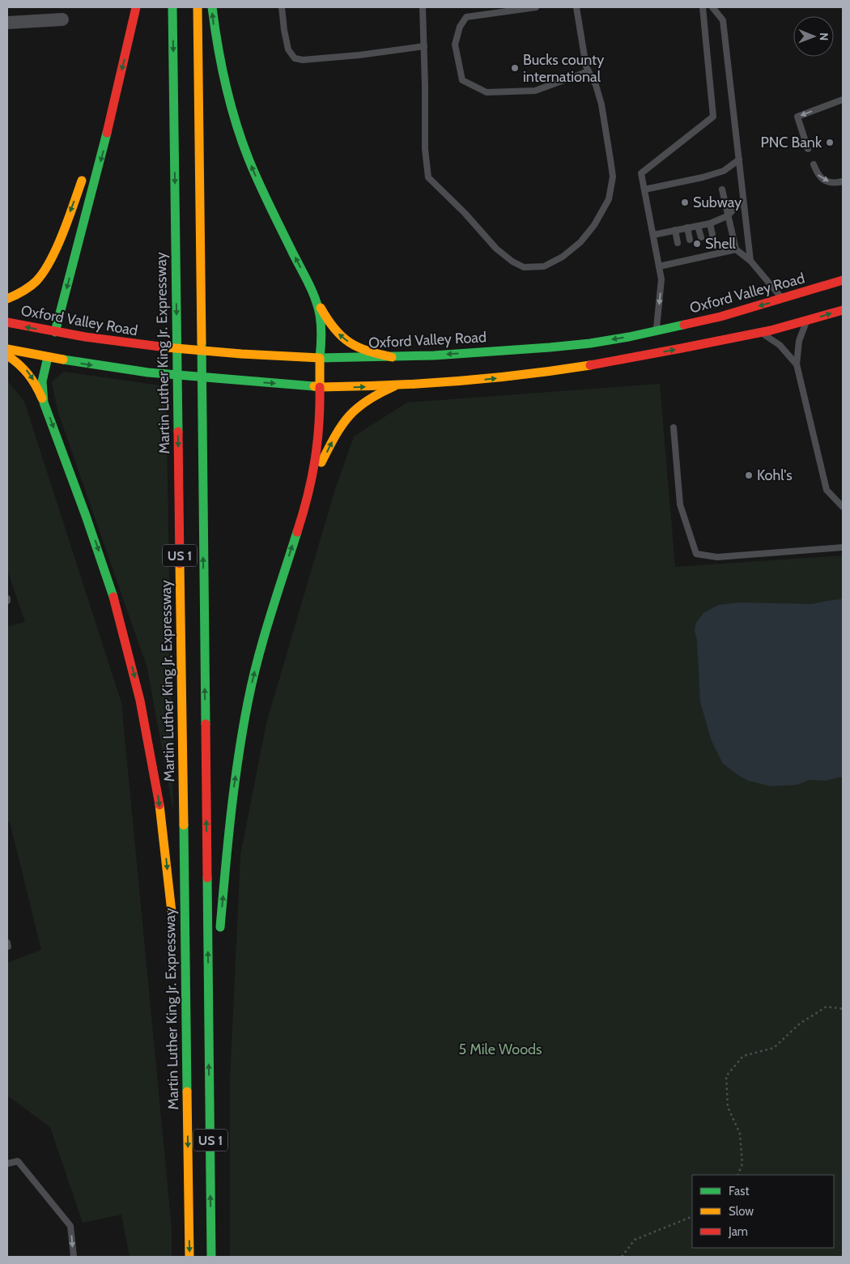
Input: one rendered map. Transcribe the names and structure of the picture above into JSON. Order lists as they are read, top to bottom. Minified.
{"streets":{"main road":["Oxford Valley Road","Martin Luther King Jr. Expressway","US 1"]},"parks":["5 Mile Woods"],"places":["Bucks county international","PNC Bank","Subway","Shell","Kohl's"],"legend":["Fast","Slow","Jam"],"north":"right"}
